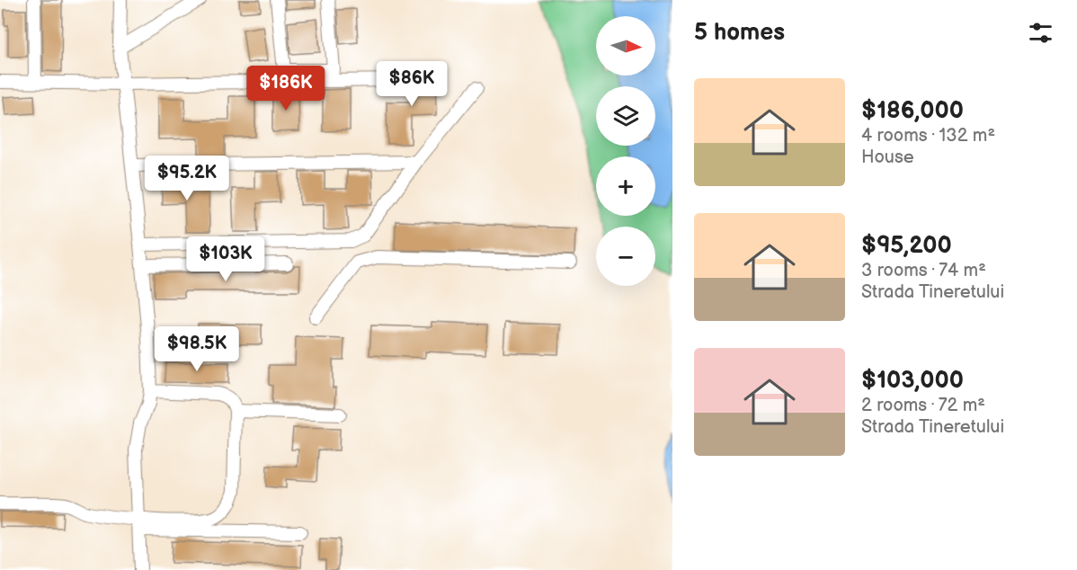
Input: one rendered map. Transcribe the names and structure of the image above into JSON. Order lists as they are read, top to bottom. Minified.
{"north":"right","page":{"heading":"5 homes","map_buttons":["+","−"],"price":["$86K","$186K","$95.2K","$103K","$98.5K"],"list":[{"name":"$186,000","note":"4 rooms · 132 m² · House"},{"name":"$95,200","note":"3 rooms · 74 m² · Strada Tineretului"},{"name":"$103,000","note":"2 rooms · 72 m² · Strada Tineretului"}]}}
